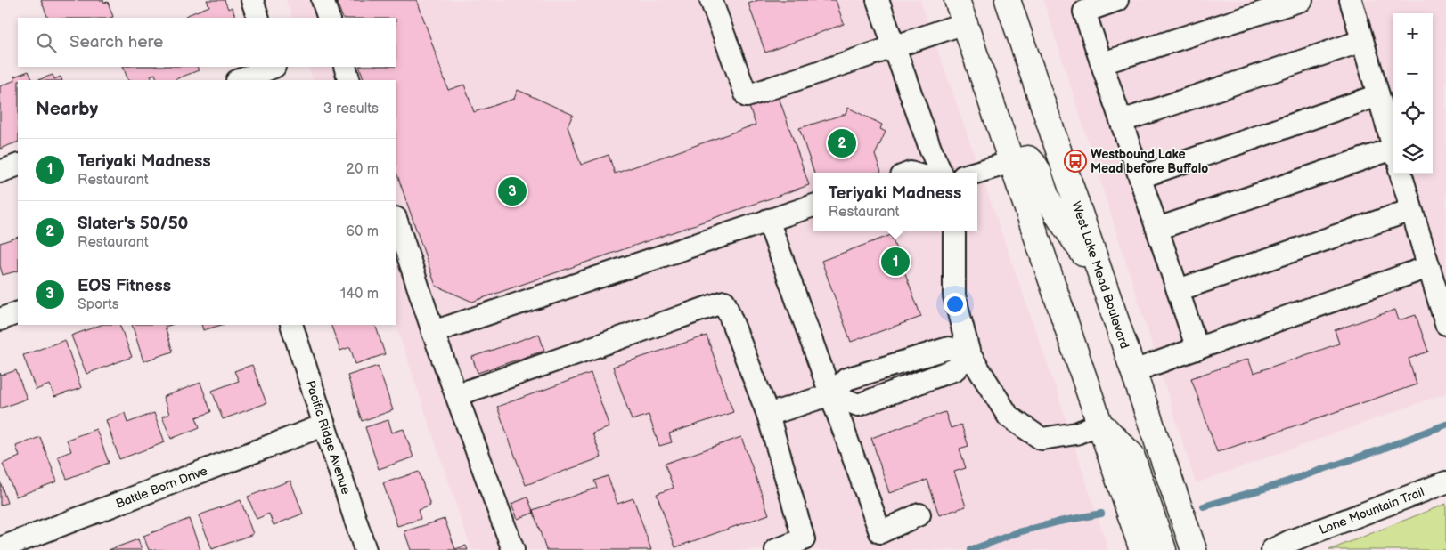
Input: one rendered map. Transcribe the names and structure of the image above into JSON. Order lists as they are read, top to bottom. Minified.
{"streets":{"main road":["West Lake Mead Boulevard"],"street":["Pacific Ridge Avenue","Battle Born Drive","Lone Mountain Trail"]},"crossings":[["Pacific Ridge Avenue","Battle Born Drive"]],"places":{"bus stop":["Westbound Lake Mead before Buffalo"]},"page":{"map_buttons":["+","−"],"search":"Search here","heading":["Nearby","3 results"],"pins":["2","3","1"],"list":[{"mark":"1","name":"Teriyaki Madness","note":"Restaurant","value":"20 m"},{"mark":"2","name":"Slater's 50/50","note":"Restaurant","value":"60 m"},{"mark":"3","name":"EOS Fitness","note":"Sports","value":"140 m"}],"popup":["Teriyaki Madness","Restaurant"]}}
